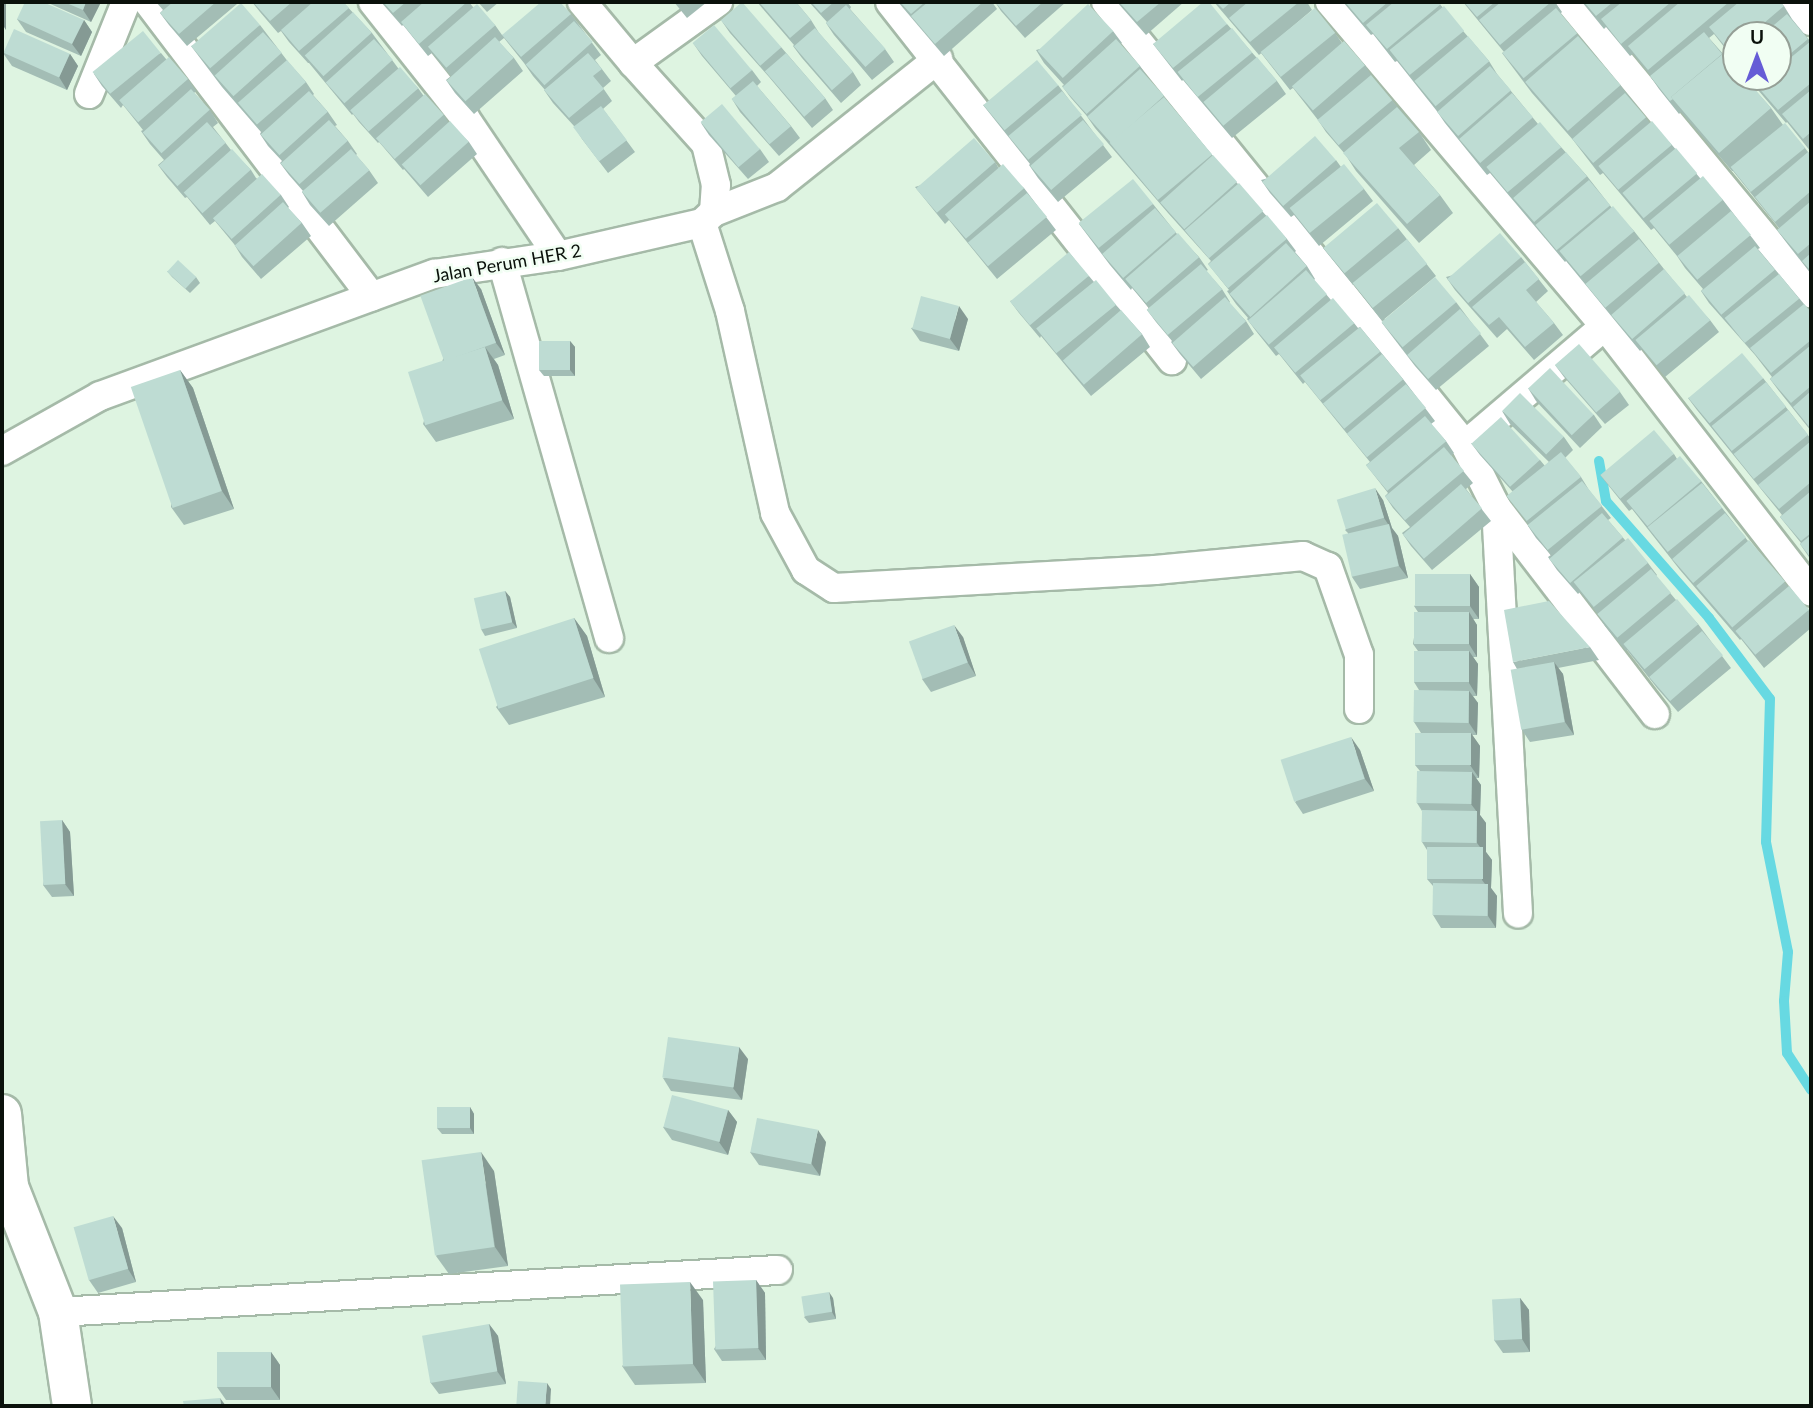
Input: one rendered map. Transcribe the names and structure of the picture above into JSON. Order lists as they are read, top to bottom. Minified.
{"streets":{"street":["Jalan Perum HER 2"]},"north":"top"}
